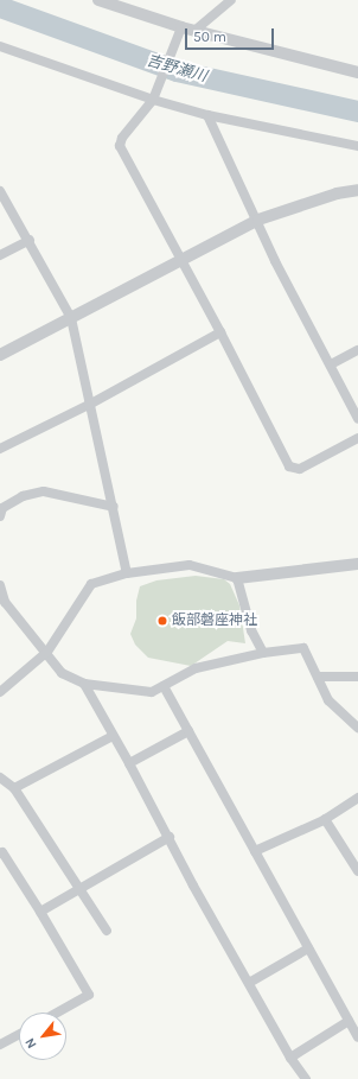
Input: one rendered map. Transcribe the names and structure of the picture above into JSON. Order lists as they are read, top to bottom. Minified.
{"water":["吉野瀬川"],"places":["飯部磐座神社"],"scale_bar":"50 m","north":"bottom left"}
